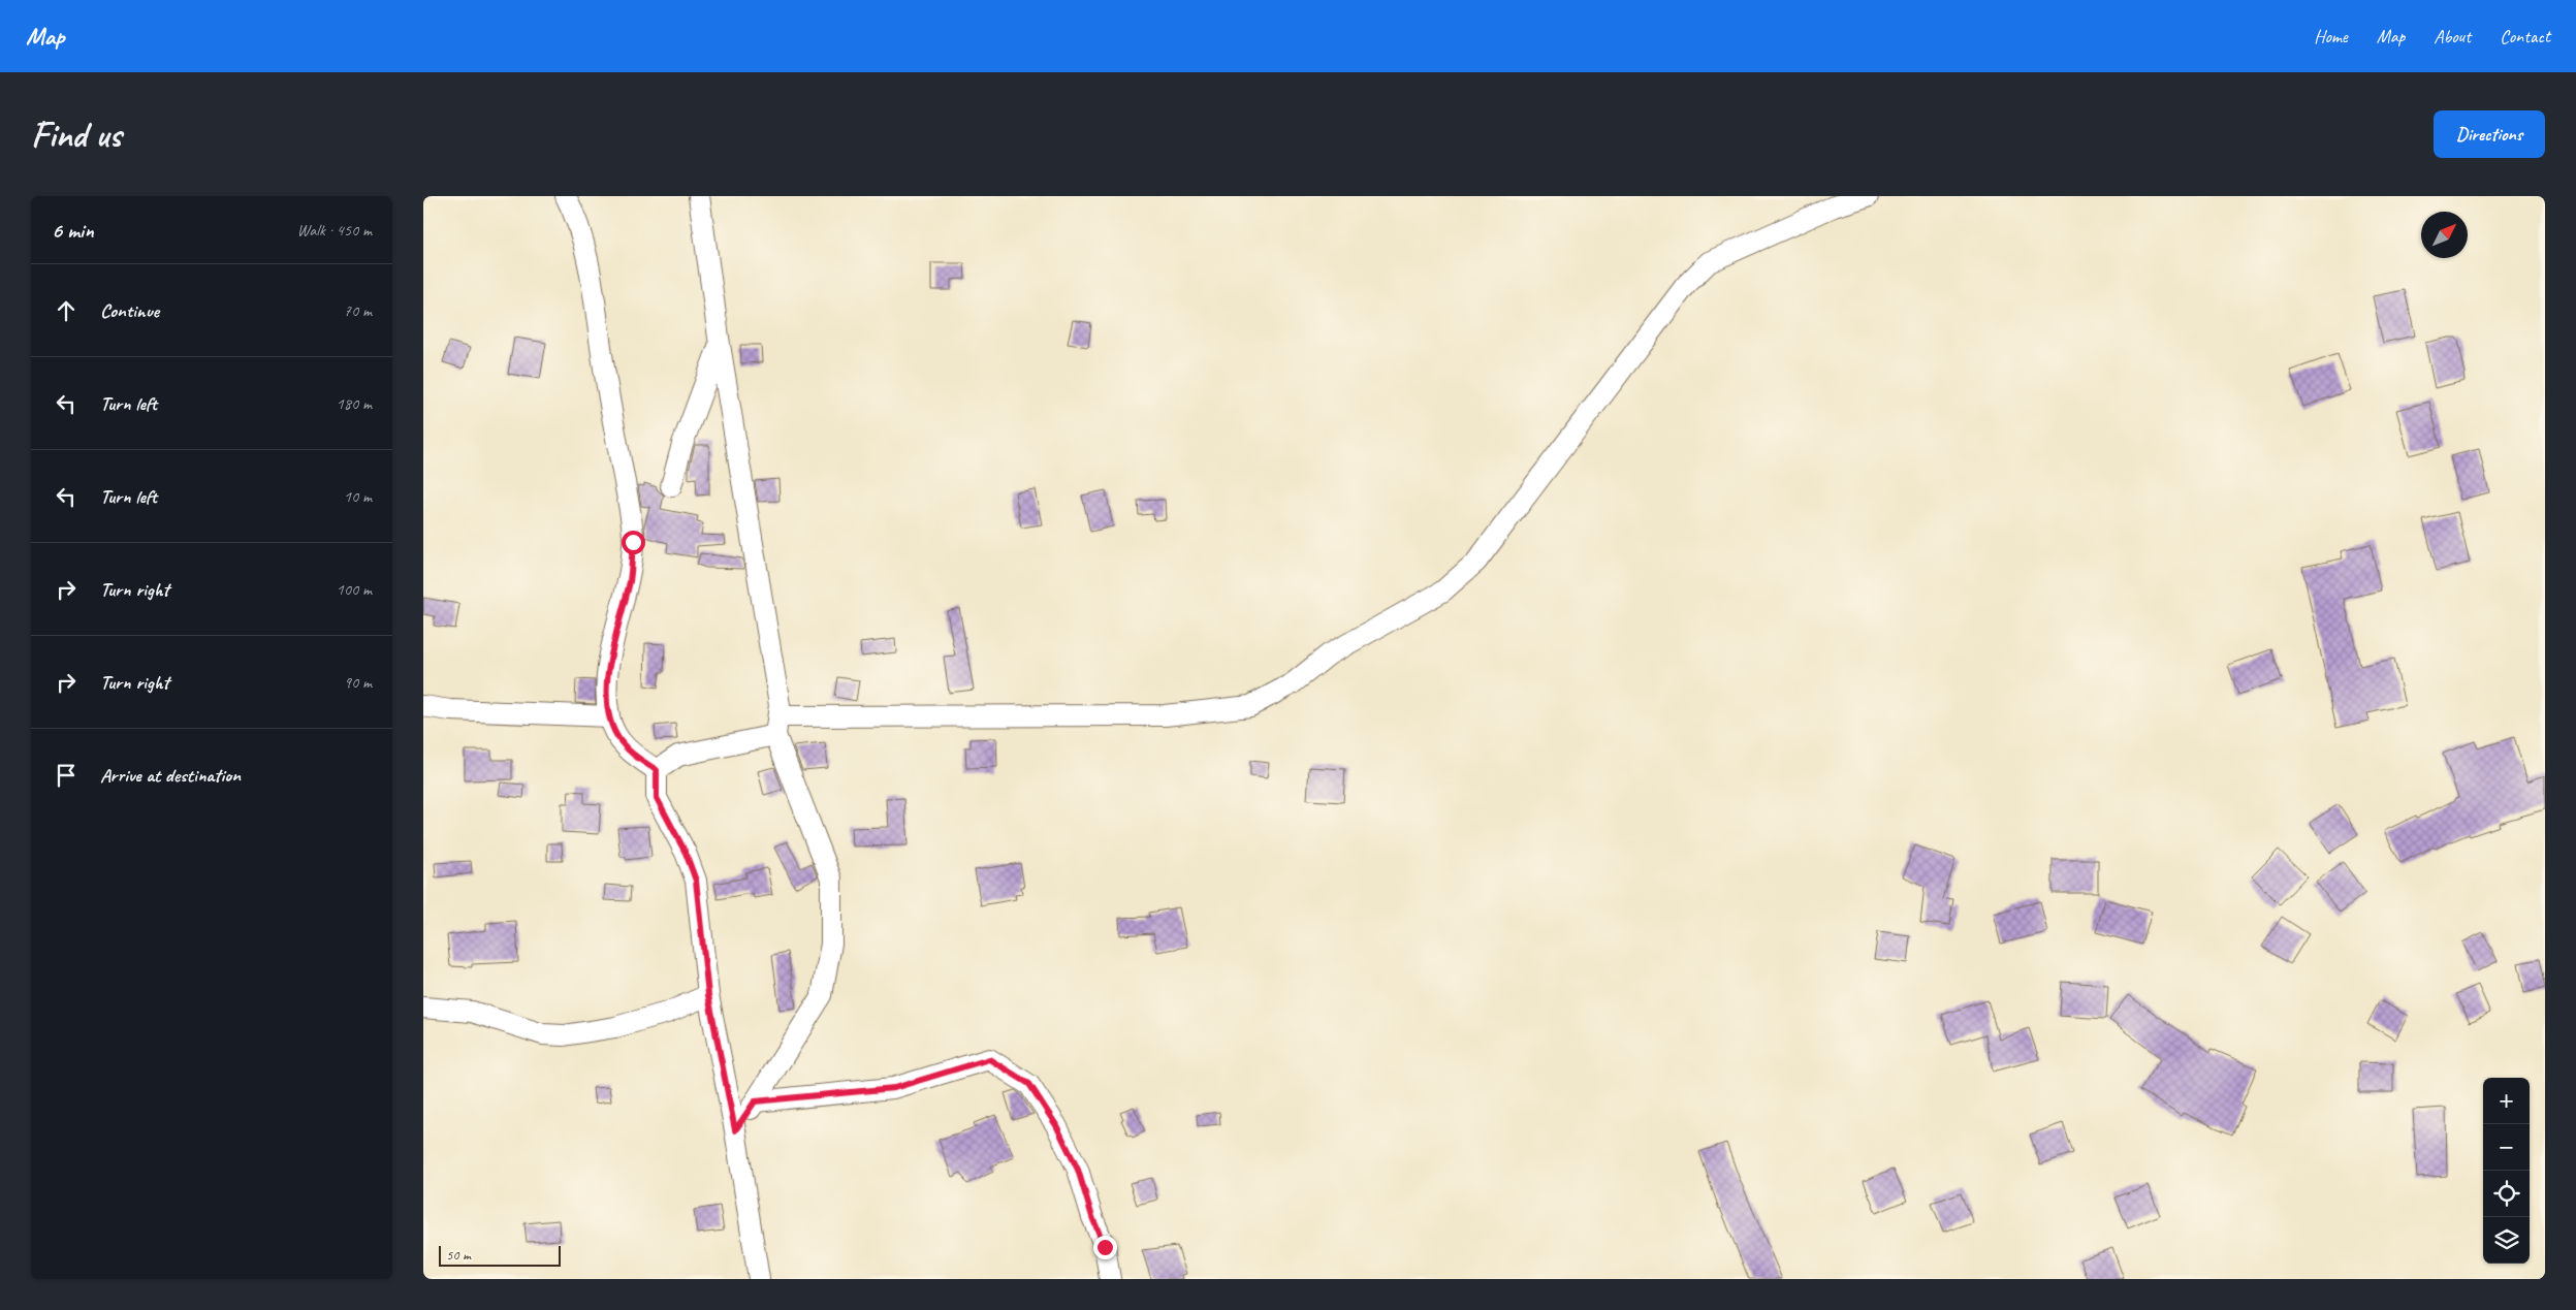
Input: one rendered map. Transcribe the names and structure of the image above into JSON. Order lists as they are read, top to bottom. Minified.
{"scale_bar":"50 m","north":"top right","page":{"header":"Map","nav":["Home","Map","About","Contact"],"buttons":"Directions","title":"Find us","heading":["6 min","Walk · 450 m"],"list":[["Continue","70 m"],["Turn left","180 m"],["Turn left","10 m"],["Turn right","100 m"],["Turn right","90 m"],"Arrive at destination"],"map_buttons":["+","−"],"scale":"50 m"}}
